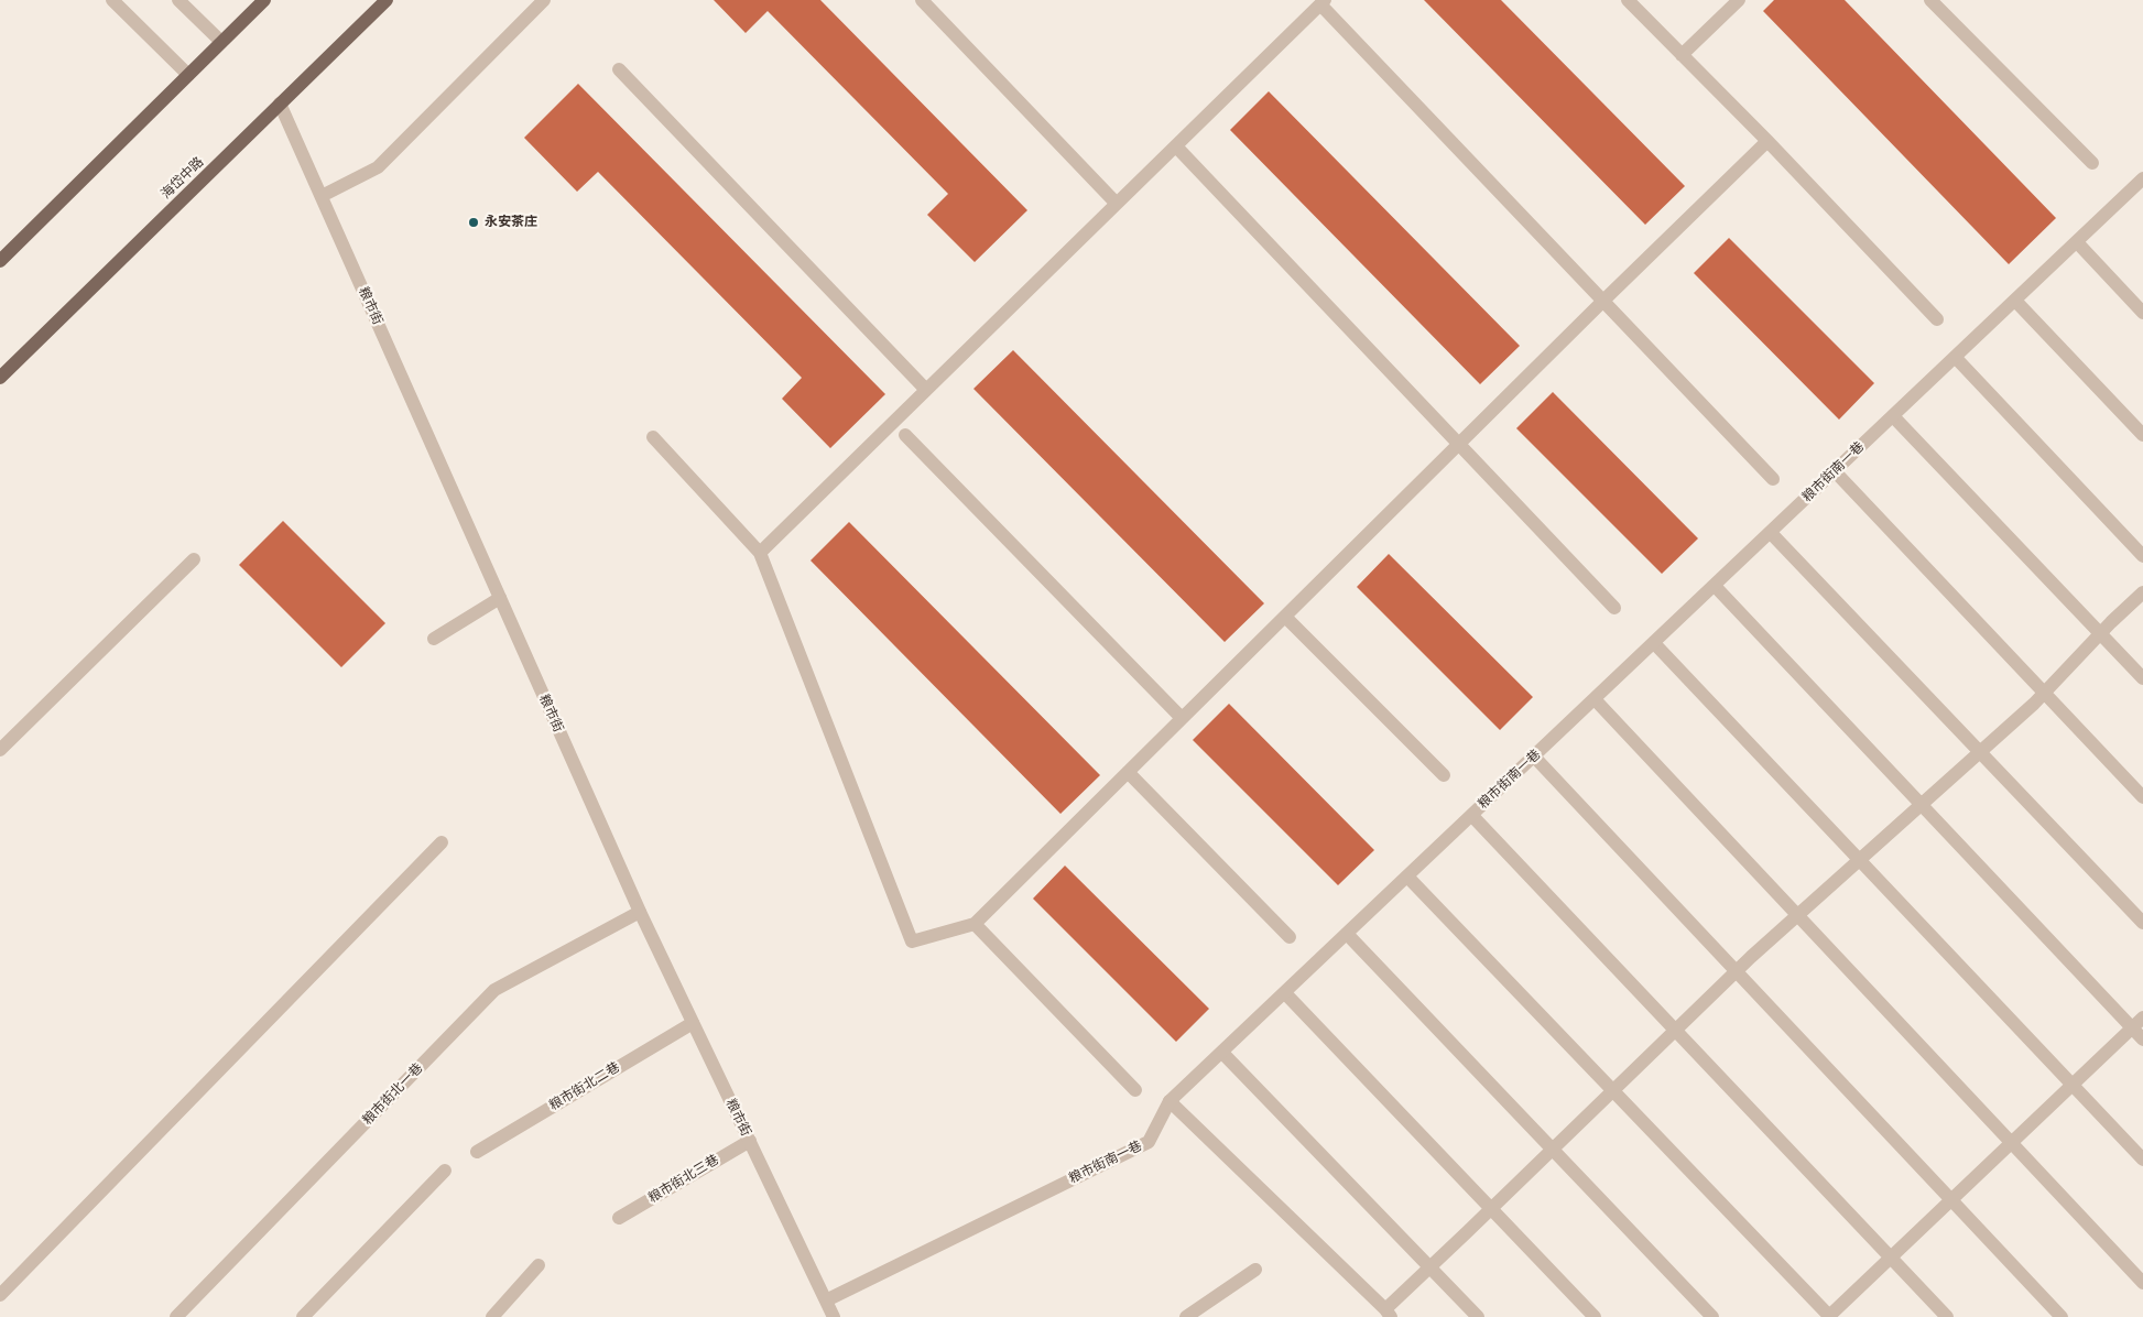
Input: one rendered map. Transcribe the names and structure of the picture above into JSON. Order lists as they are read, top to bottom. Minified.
{"streets":{"main road":["海岱中路"],"street":["粮市街","粮市街南一巷","粮市街北二巷","粮市街北一巷","粮市街北三巷"]},"crossings":[["海岱中路","粮市街"],["粮市街","粮市街南一巷"],["粮市街","粮市街北二巷"],["粮市街","粮市街北一巷"],["粮市街","粮市街北三巷"]],"places":["永安茶庄"]}
